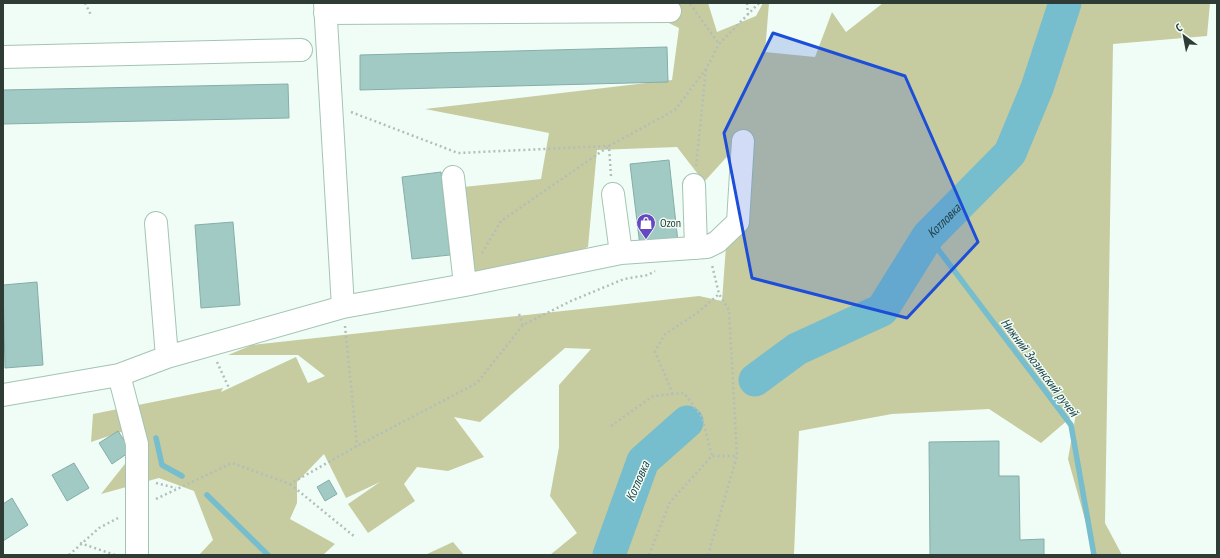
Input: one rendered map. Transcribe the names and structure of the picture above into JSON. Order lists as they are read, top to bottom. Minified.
{"water":["Котловка","Нижний Зюзинский ручей"],"places":{"shop":["Ozon"]},"north":"top left"}
